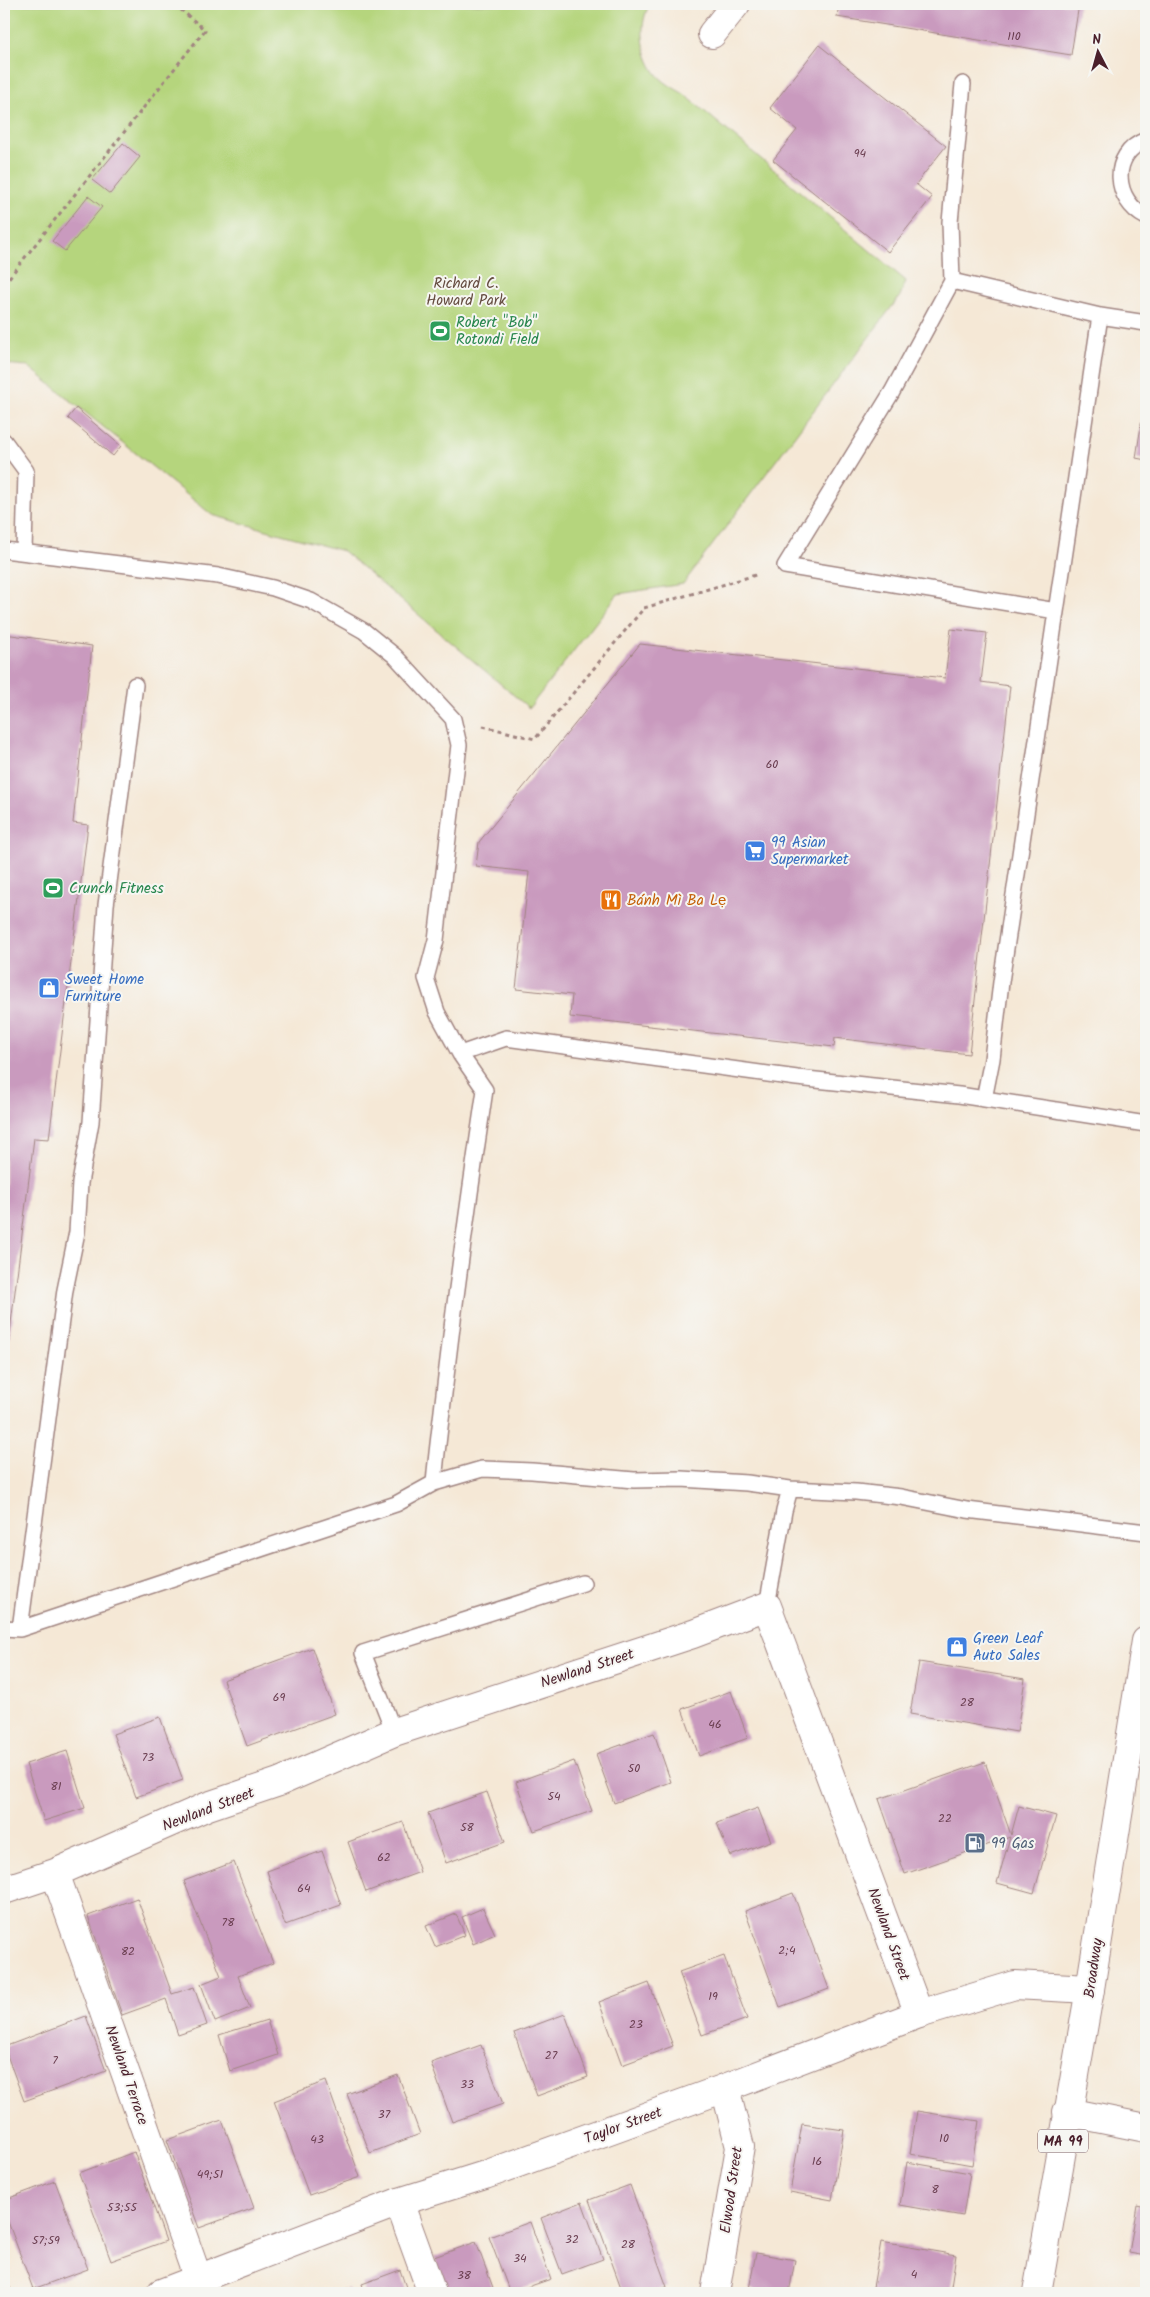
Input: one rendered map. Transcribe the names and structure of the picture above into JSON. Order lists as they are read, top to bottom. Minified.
{"streets":{"street":["Newland Street","Broadway","Newland Terrace","Taylor Street","MA 99","Elwood Street"]},"crossings":[["Newland Street","Newland Terrace"],["Newland Street","Taylor Street"],["Broadway","Taylor Street"],["Newland Terrace","Taylor Street"],["Taylor Street","Elwood Street"]],"parks":["Richard C. Howard Park"],"places":{"sports":["Robert \"Bob\" Rotondi Field","Crunch Fitness"],"supermarket":["99 Asian Supermarket"],"restaurant":["Bánh Mì Ba Lẹ"],"shop":["Sweet Home Furniture","Green Leaf Auto Sales"],"fuel station":["99 Gas"]},"house_numbers":["110","94","60","69","28","46","73","50","81","54","22","58","62","64","78","2;4","82","19","23","27","7","33","37","10","43","16","49;51","8","53;55","32","57;59","28","34","4","38"],"north":"top"}
